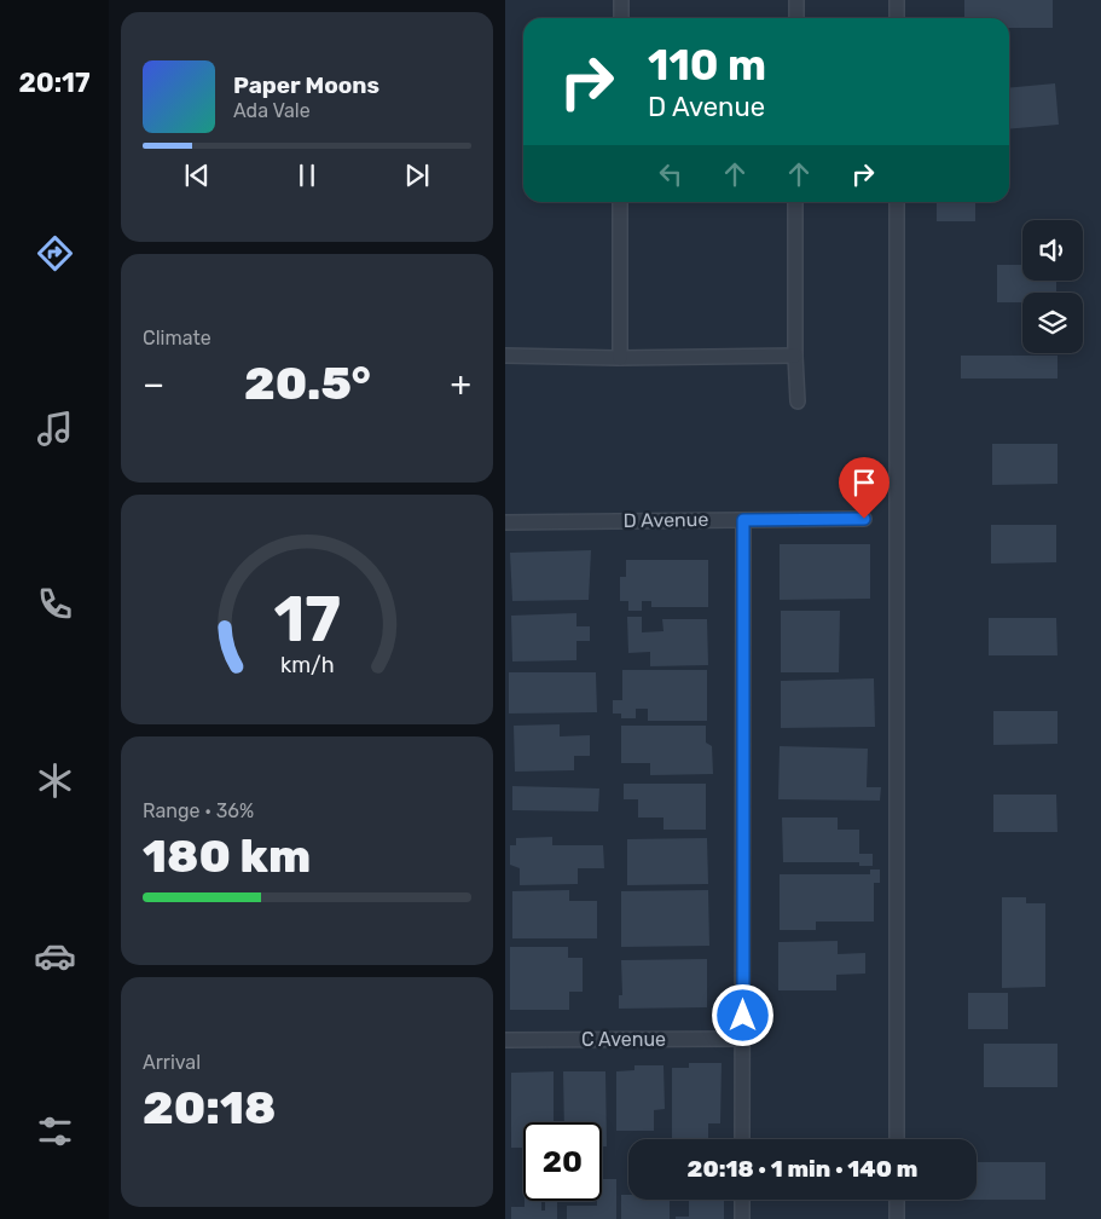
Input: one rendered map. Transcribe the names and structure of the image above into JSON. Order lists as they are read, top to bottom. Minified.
{"streets":{"lane":["D Avenue","C Avenue"]},"page":{"tabs":"20:17","turn":["110 m","D Avenue"],"song":["Paper Moons","Ada Vale"],"tile":["Climate",["Range · 36%","180 km"],["Arrival","20:18"]],"heat":["−","20.5°","+"],"limit":"20","trip":"20:18 · 1 min · 140 m","gauge":["17","km/h"]}}
